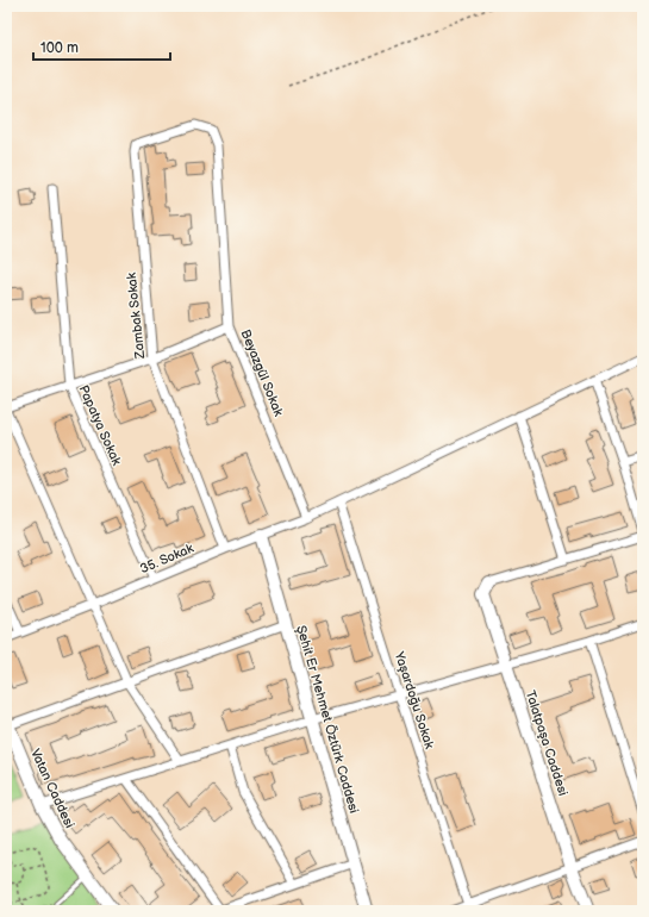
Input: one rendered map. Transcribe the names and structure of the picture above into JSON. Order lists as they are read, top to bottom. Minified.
{"streets":{"street":["Zambak Sokak","Beyazgül Sokak","Papatya Sokak","35. Sokak","Yaşardoğu Sokak","Şehit Er Mehmet Öztürk Caddesi","Talatpaşa Caddesi","Vatan Caddesi"]},"crossings":[["Zambak Sokak","Beyazgül Sokak"],["Zambak Sokak","35. Sokak"],["Beyazgül Sokak","35. Sokak"],["Papatya Sokak","35. Sokak"],["35. Sokak","Yaşardoğu Sokak"],["35. Sokak","Şehit Er Mehmet Öztürk Caddesi"]],"scale_bar":"100 m"}
